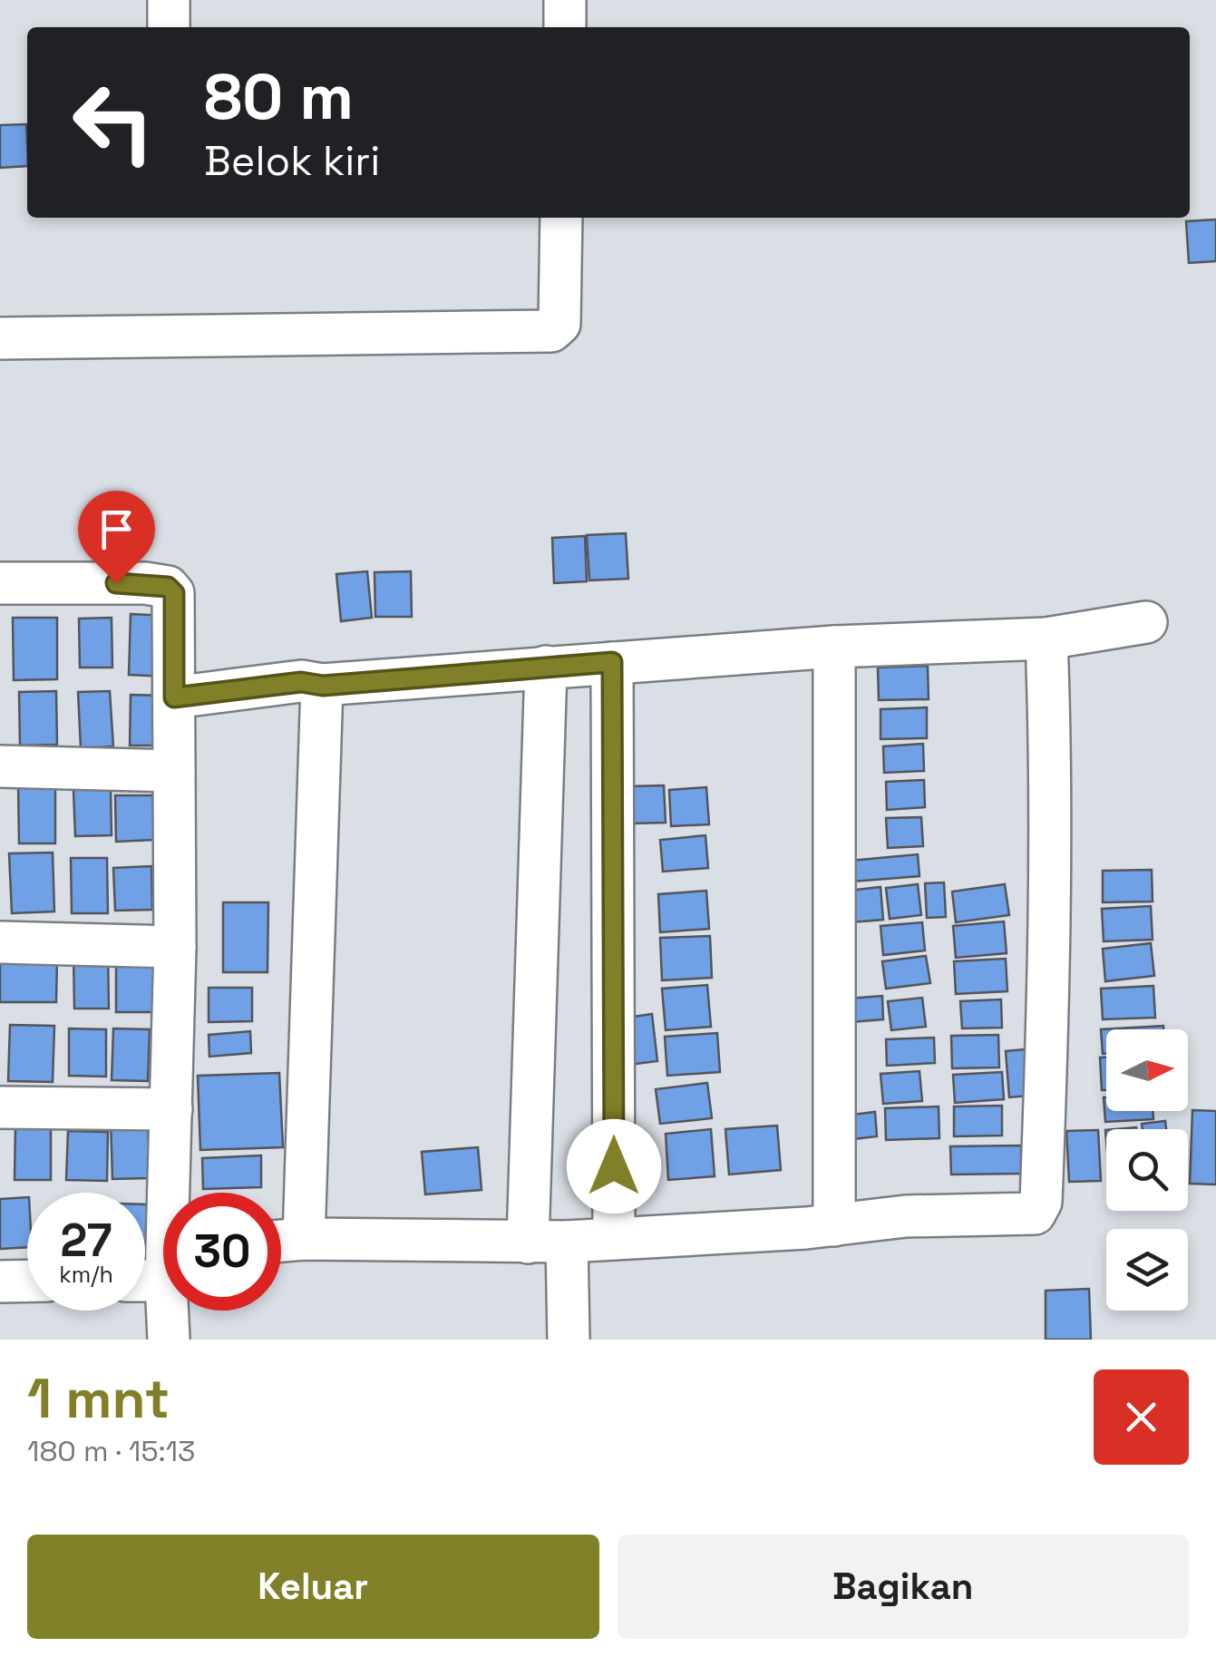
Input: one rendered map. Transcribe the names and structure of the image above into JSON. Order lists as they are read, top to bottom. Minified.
{"north":"right","page":{"turn":["80 m","Belok kiri"],"speed":"27 km/h","limit":"30","heading":["1 mnt","180 m · 15:13"],"buttons":["Keluar","Bagikan"]}}
